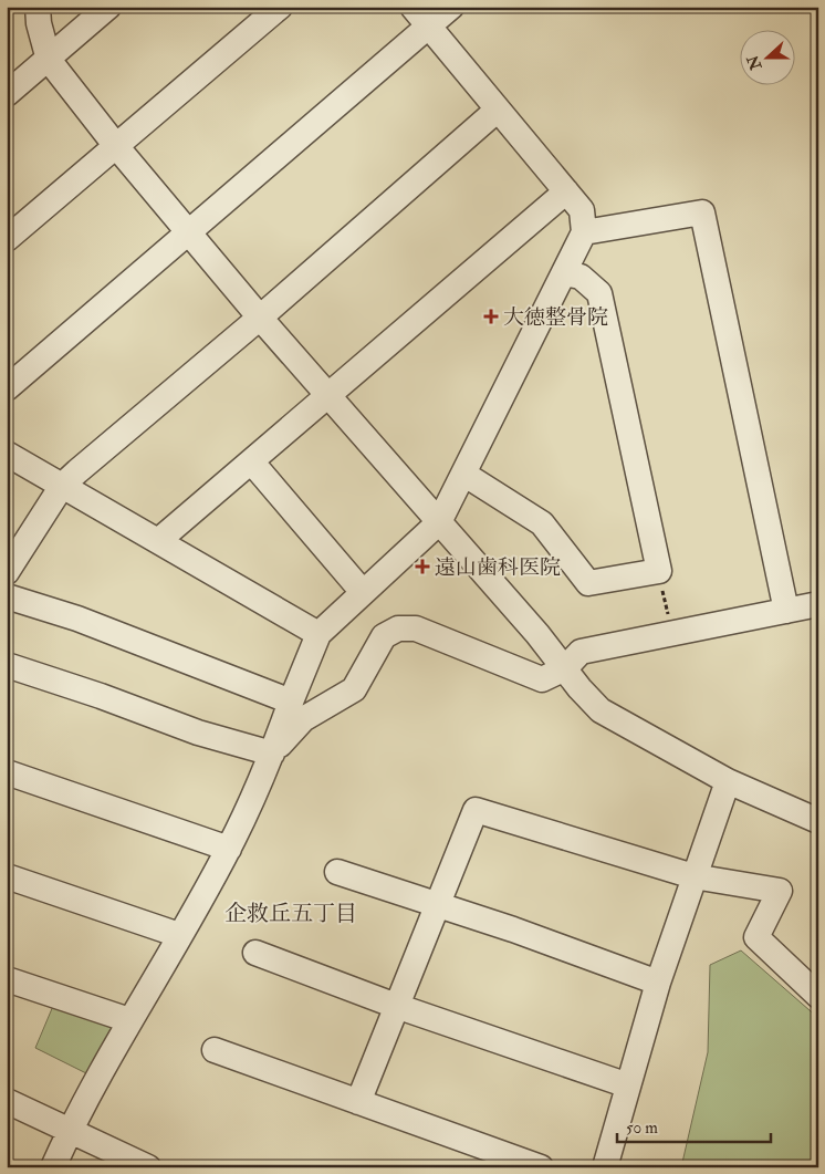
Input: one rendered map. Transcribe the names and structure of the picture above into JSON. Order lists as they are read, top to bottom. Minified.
{"districts":["企救丘五丁目"],"places":{"health":["大徳整骨院","遠山歯科医院"]},"scale_bar":"50 m","north":"left"}
